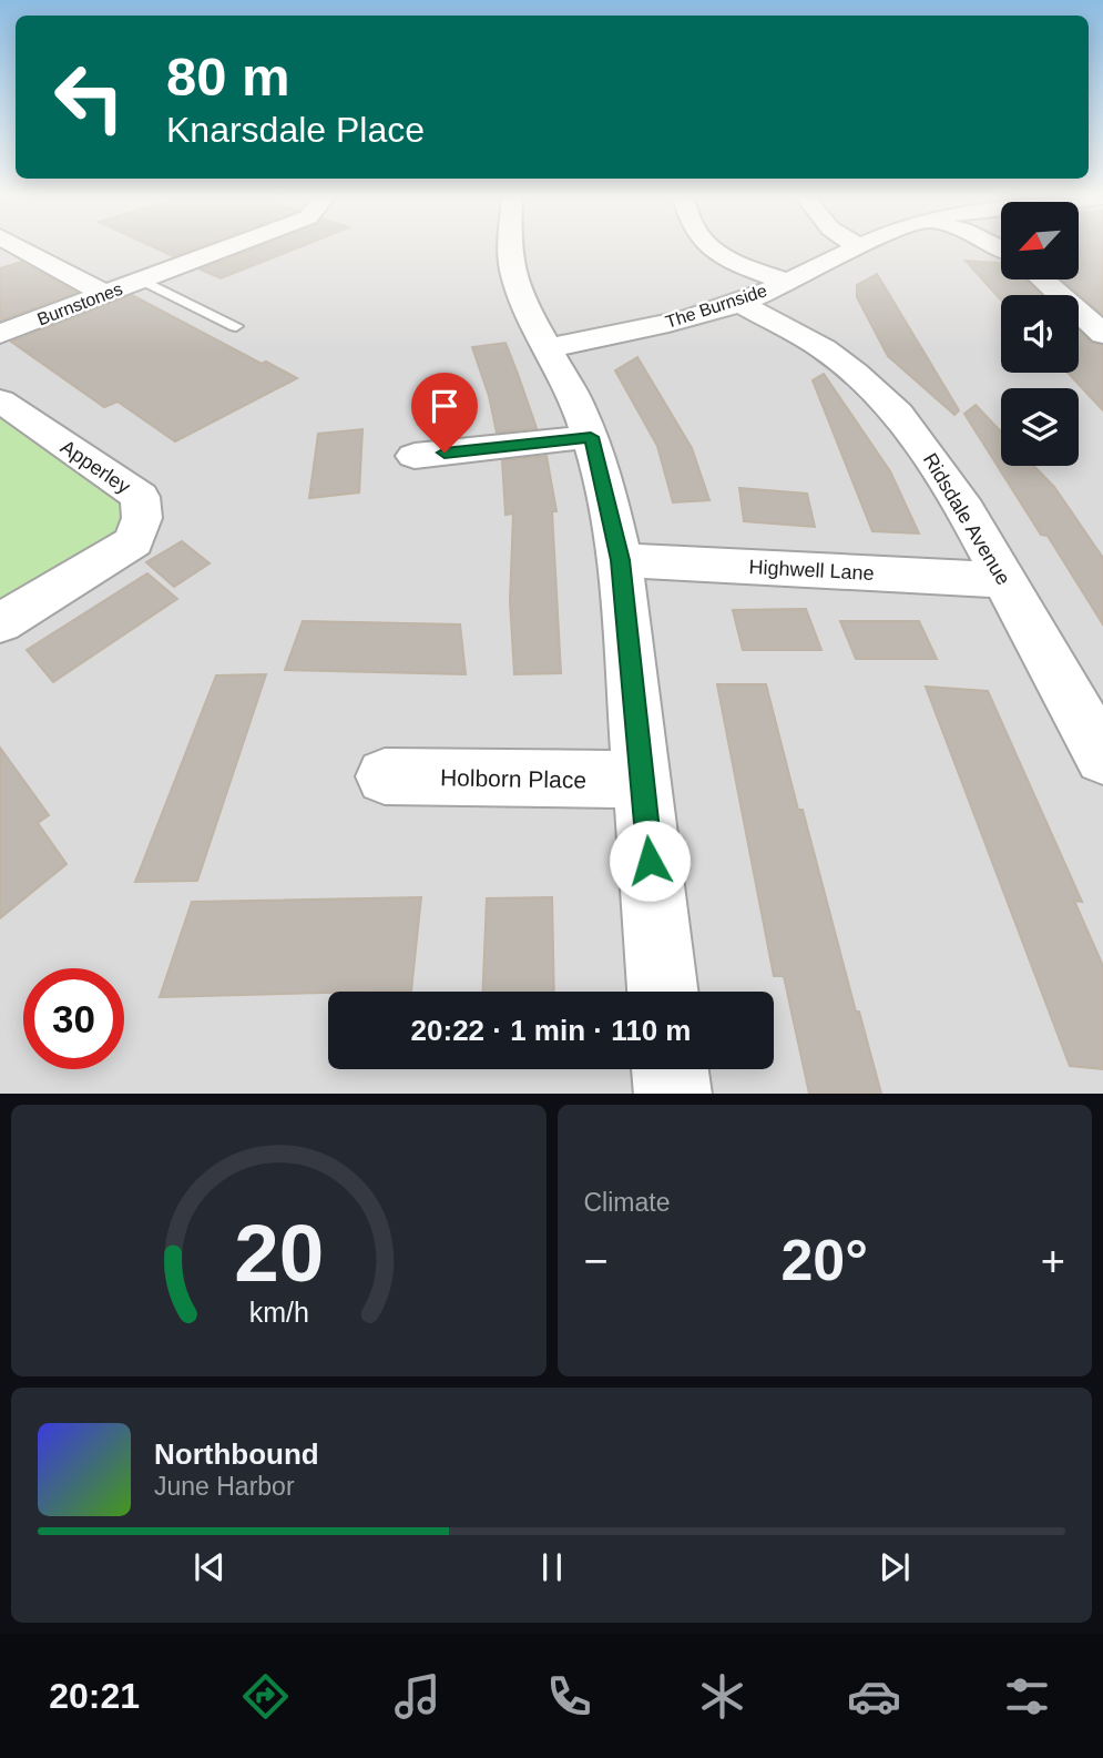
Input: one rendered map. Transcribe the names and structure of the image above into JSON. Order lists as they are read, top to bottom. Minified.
{"streets":{"street":["Burnstones","The Burnside","Apperley","Ridsdale Avenue","Highwell Lane","Holborn Place"]},"crossings":[["The Burnside","Ridsdale Avenue"],["Ridsdale Avenue","Highwell Lane"]],"north":"bottom left","page":{"turn":["80 m","Knarsdale Place"],"limit":"30","trip":"20:22 · 1 min · 110 m","tile":"Climate","heat":["−","20°","+"],"song":["Northbound","June Harbor"],"tabs":"20:21","gauge":["20","km/h"]}}
